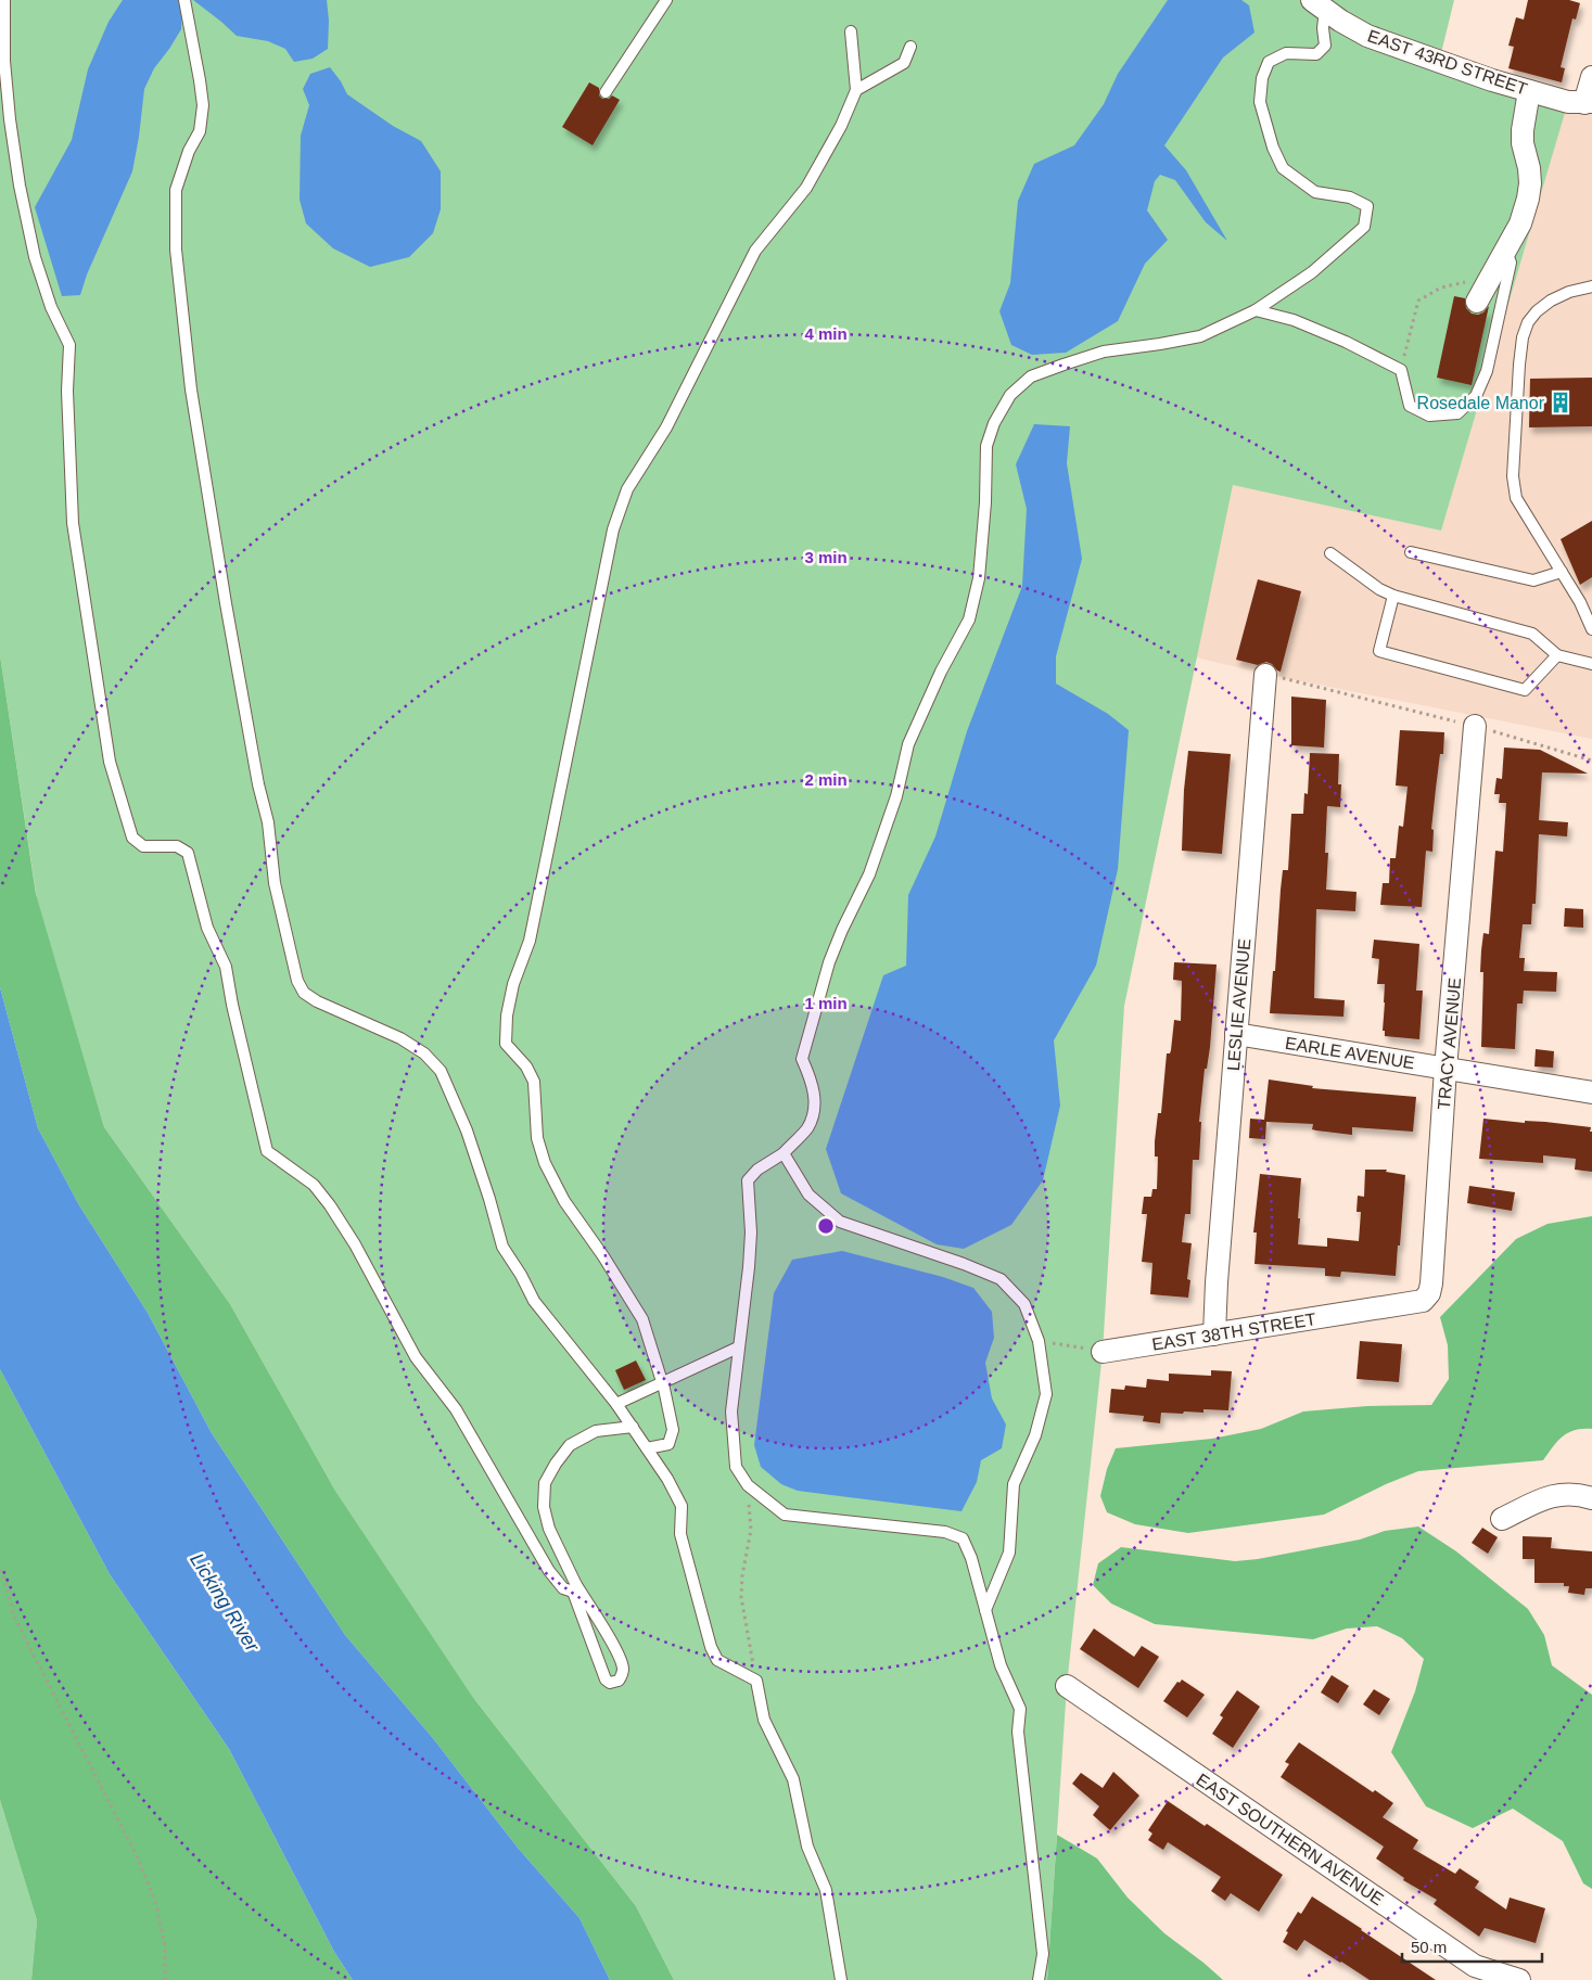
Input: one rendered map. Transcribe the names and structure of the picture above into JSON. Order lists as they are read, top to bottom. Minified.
{"streets":{"street":["EAST 43RD STREET","LESLIE AVENUE","TRACY AVENUE","EARLE AVENUE","EAST 38TH STREET","EAST SOUTHERN AVENUE"]},"crossings":[["LESLIE AVENUE","EARLE AVENUE"],["LESLIE AVENUE","EAST 38TH STREET"],["TRACY AVENUE","EARLE AVENUE"],["TRACY AVENUE","EAST 38TH STREET"]],"water":["Licking River"],"places":{"building":["Rosedale Manor"]},"scale_bar":"50 m","rings":["4 min","3 min","2 min","1 min"]}
